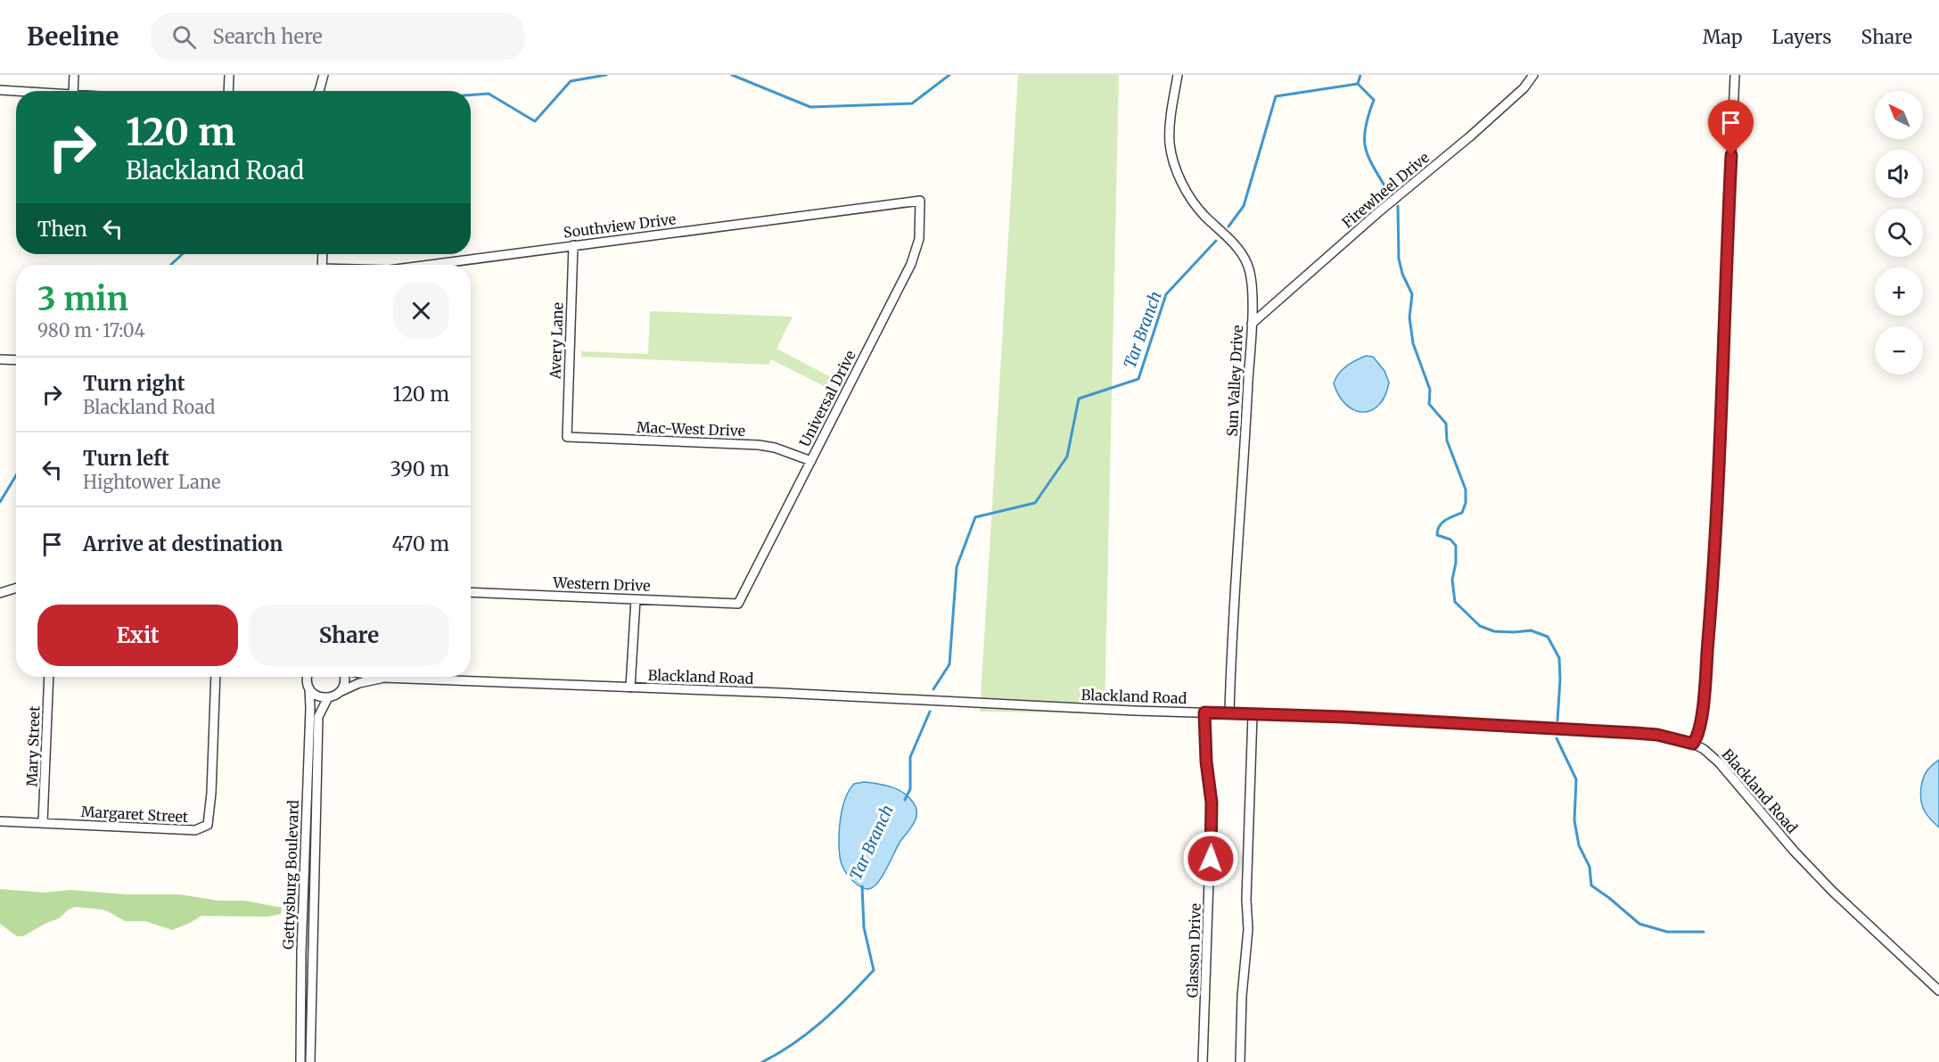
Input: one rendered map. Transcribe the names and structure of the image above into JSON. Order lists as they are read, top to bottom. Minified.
{"streets":{"street":["Firewheel Drive","Southview Drive","Avery Lane","Sun Valley Drive","Universal Drive","Mac-West Drive","Western Drive","Blackland Road","Mary Street","Margaret Street","Gettysburg Boulevard","Glasson Drive"]},"crossings":[["Firewheel Drive","Sun Valley Drive"],["Southview Drive","Avery Lane"],["Southview Drive","Universal Drive"],["Avery Lane","Mac-West Drive"],["Sun Valley Drive","Blackland Road"],["Universal Drive","Mac-West Drive"],["Universal Drive","Western Drive"],["Blackland Road","Gettysburg Boulevard"],["Blackland Road","Glasson Drive"],["Mary Street","Margaret Street"]],"water":["Tar Branch"],"north":"top left","page":{"header":"Beeline","search":"Search here","nav":["Map","Layers","Share"],"map_buttons":["+","−"],"turn":["120 m","Blackland Road"],"then":"Then","heading":["3 min","980 m · 17:04"],"list":[{"name":"Turn right","note":"Blackland Road","value":"120 m"},{"name":"Turn left","note":"Hightower Lane","value":"390 m"},{"name":"Arrive at destination","value":"470 m"}],"buttons":["Exit","Share"]}}
